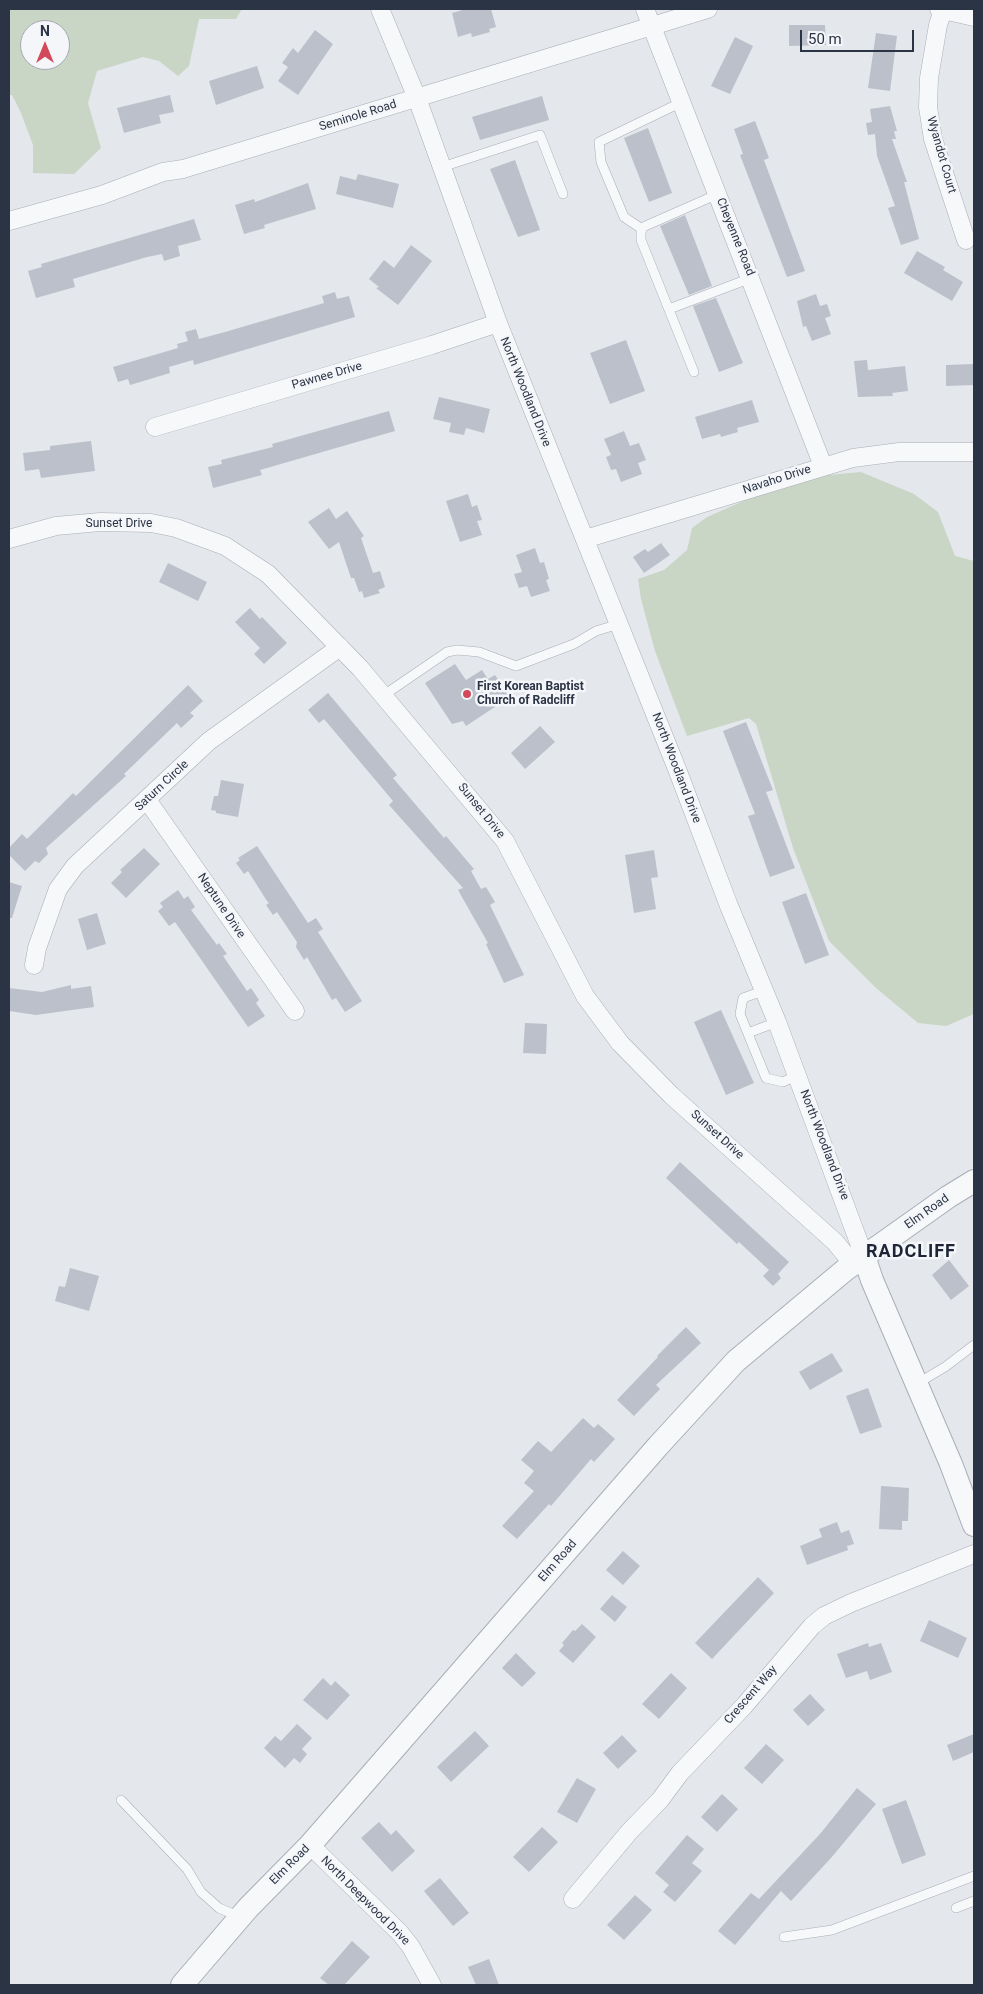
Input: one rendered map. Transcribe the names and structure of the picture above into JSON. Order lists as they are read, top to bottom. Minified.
{"streets":{"street":["Seminole Road","Wyandot Court","Cheyenne Road","Pawnee Drive","North Woodland Drive","Navaho Drive","Sunset Drive","Saturn Circle","Neptune Drive","Elm Road","Crescent Way","North Deepwood Drive"]},"crossings":[["Seminole Road","Cheyenne Road"],["Seminole Road","North Woodland Drive"],["Cheyenne Road","Navaho Drive"],["Pawnee Drive","North Woodland Drive"],["North Woodland Drive","Navaho Drive"],["North Woodland Drive","Sunset Drive"],["North Woodland Drive","Elm Road"],["Sunset Drive","Saturn Circle"],["Sunset Drive","Elm Road"],["Saturn Circle","Neptune Drive"],["Elm Road","North Deepwood Drive"]],"districts":["RADCLIFF"],"places":["First Korean Baptist Church of Radcliff"],"scale_bar":"50 m","north":"top"}
